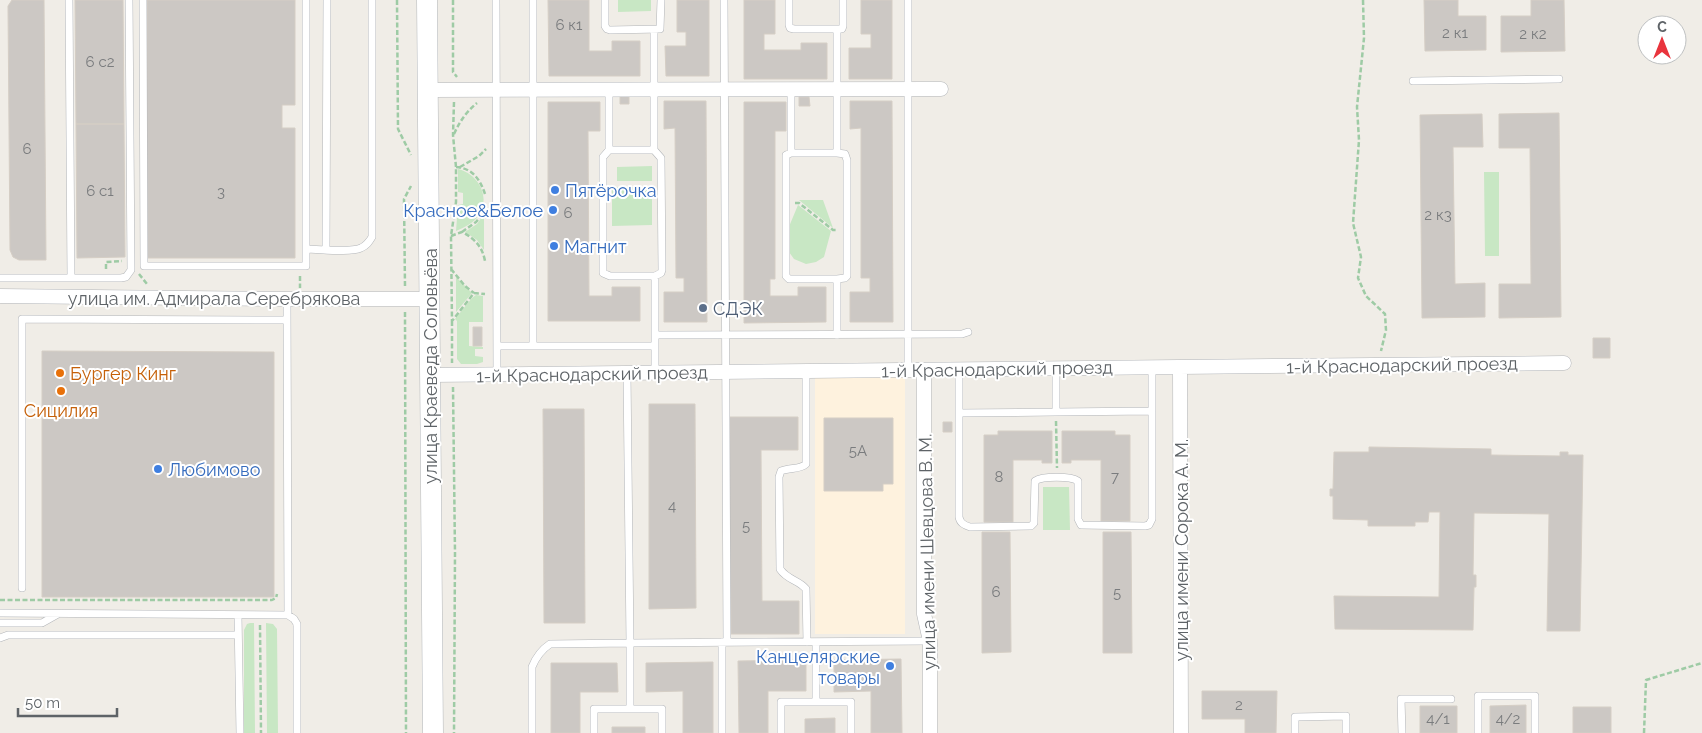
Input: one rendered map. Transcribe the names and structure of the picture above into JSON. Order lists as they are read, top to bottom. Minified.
{"streets":{"main road":["улица Краеведа Соловьёва"],"street":["улица им. Адмирала Серебрякова","1-й Краснодарский проезд","улица имени Сорока А. М.","улица имени Шевцова В. М."]},"crossings":[["улица им. Адмирала Серебрякова","улица Краеведа Соловьёва"],["1-й Краснодарский проезд","улица Краеведа Соловьёва"],["1-й Краснодарский проезд","улица имени Сорока А. М."],["1-й Краснодарский проезд","улица имени Шевцова В. М."]],"places":["Пятёрочка","Красное&Белое","Магнит","СДЭК","Бургер Кинг","Сицилия","Любимово","Канцелярские товары"],"house_numbers":["6 к1","2 к1","2 к2","6 с2","6","6 с1","3","6","2 к3","5А","8","7","4","5","6","5","2","4/1","4/2"],"scale_bar":"50 m","north":"top"}
